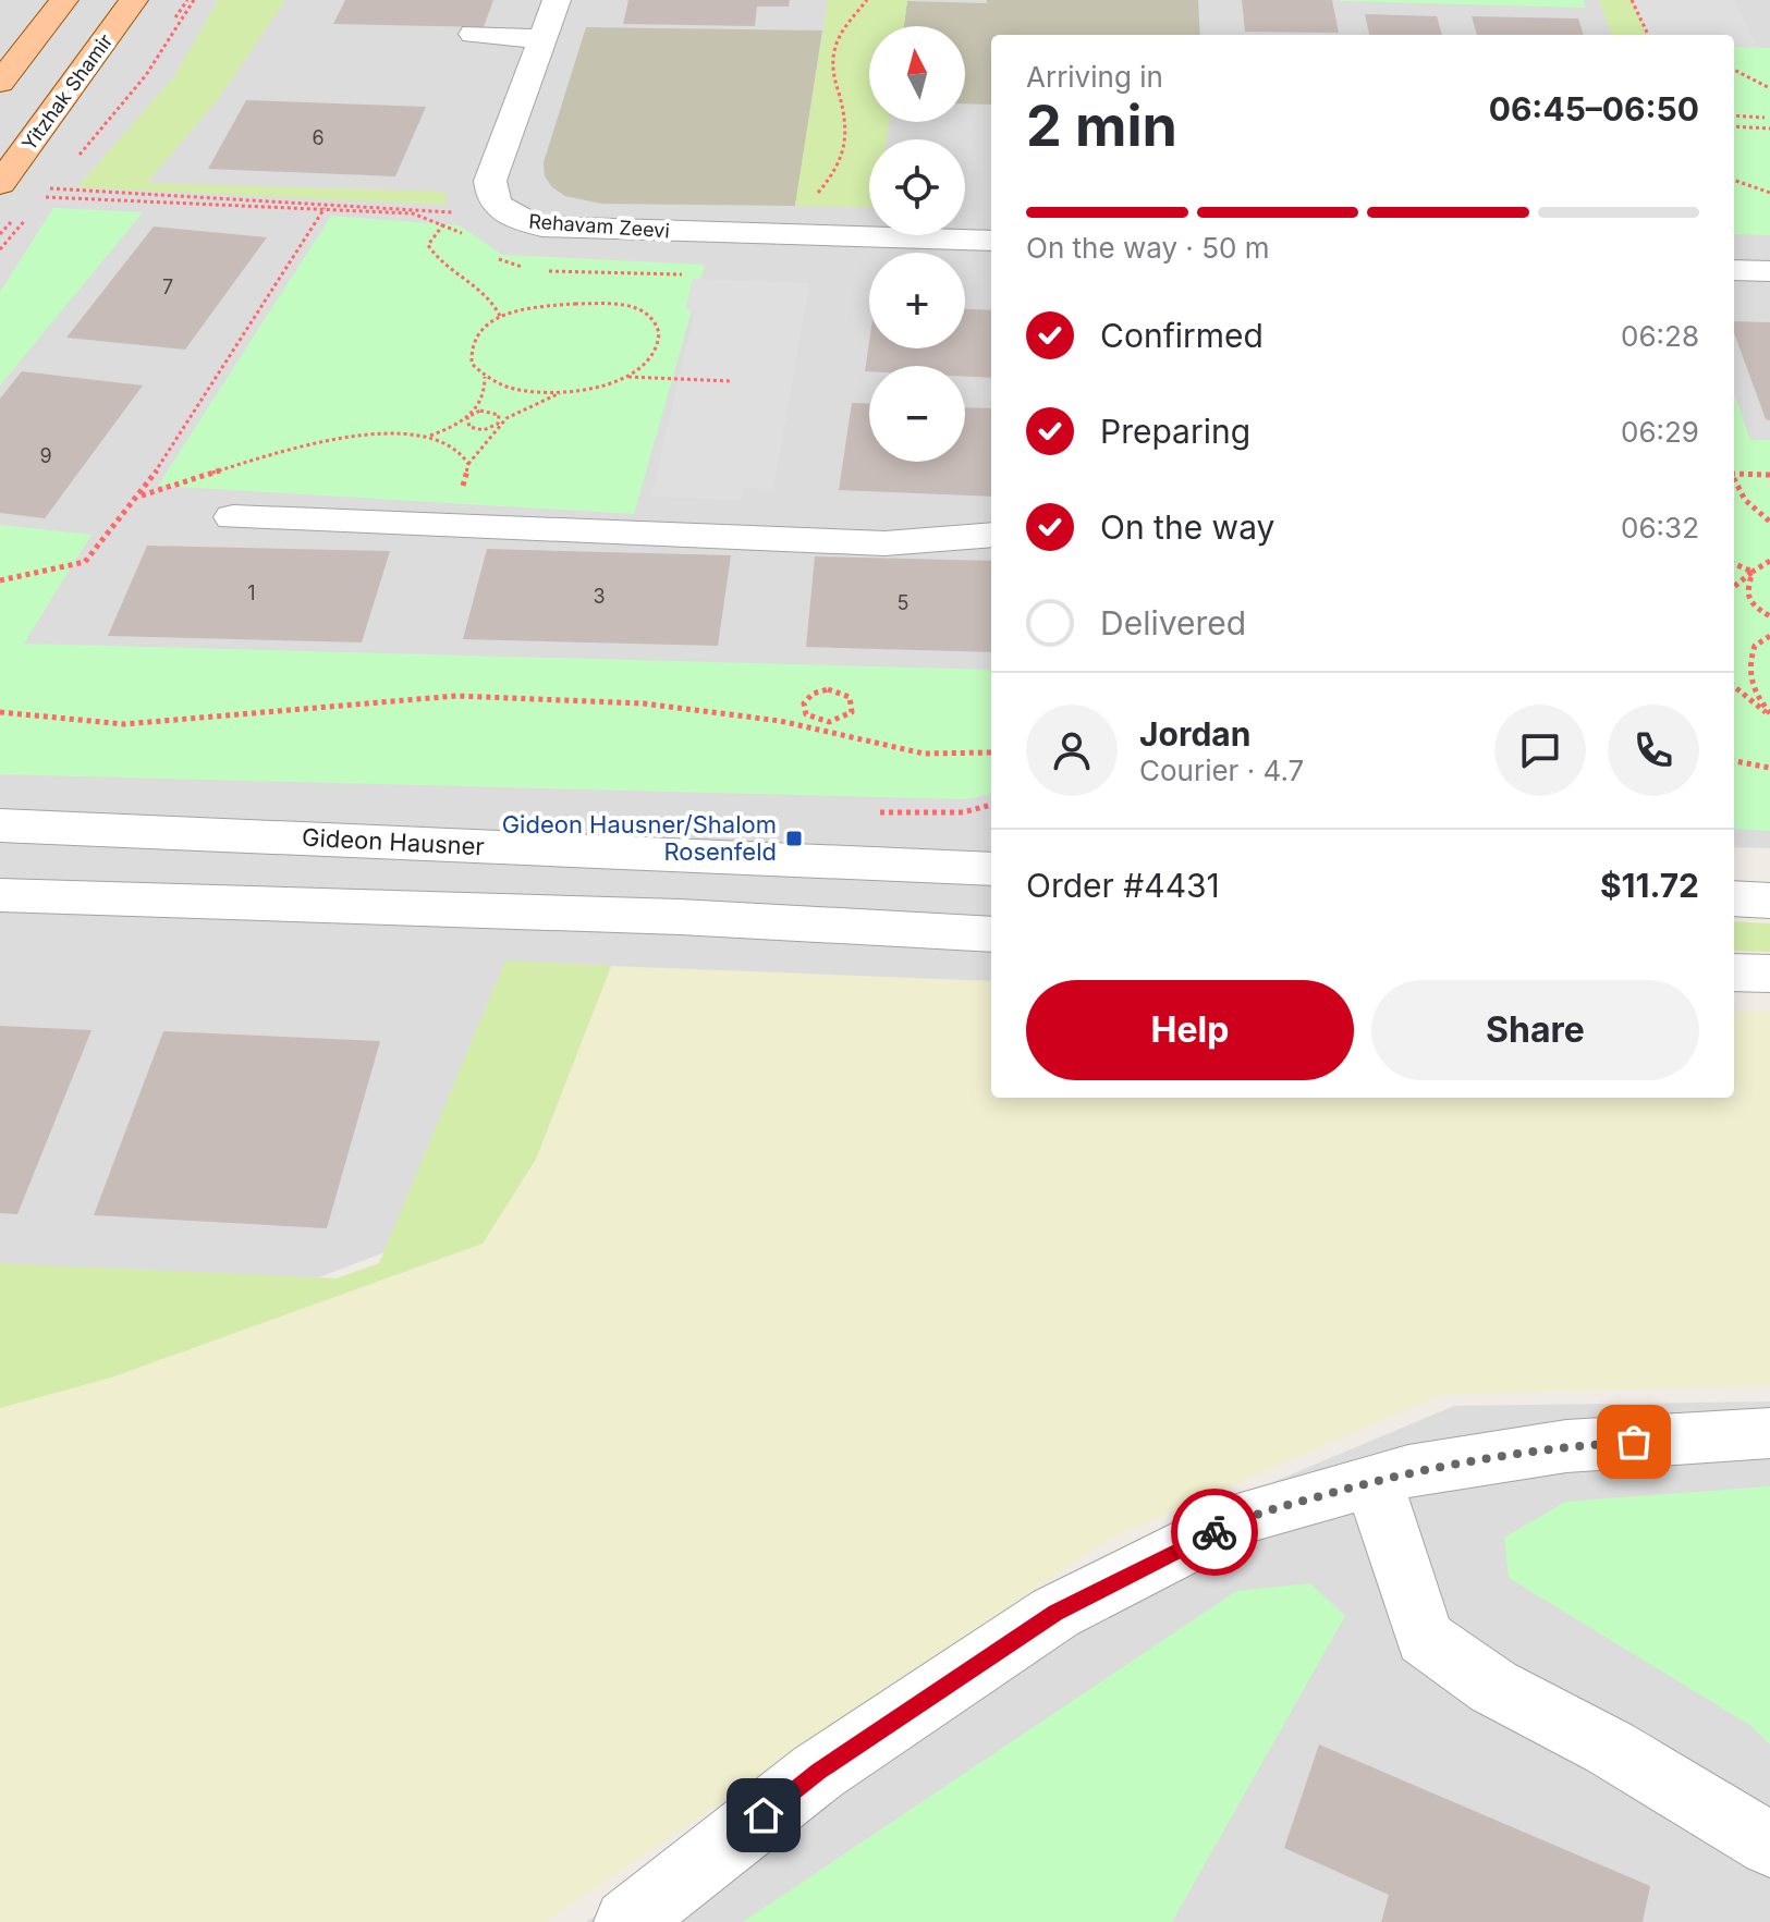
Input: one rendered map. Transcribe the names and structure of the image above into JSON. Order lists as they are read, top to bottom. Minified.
{"streets":{"main road":["Yitzhak Shamir"],"street":["Rehavam Zeevi","Gideon Hausner"]},"places":{"transit":["Gideon Hausner/Shalom Rosenfeld"]},"house_numbers":["6","7","9","1","3","5"],"north":"top","page":{"map_buttons":["+","−"],"heading":["2 min","Arriving in","06:45–06:50"],"panel":["Jordan","Courier · 4.7","Order #4431","$11.72"],"bar":"On the way · 50 m","list":[["Confirmed","06:28"],["Preparing","06:29"],["On the way","06:32"],"Delivered"],"buttons":["Help","Share"]}}
